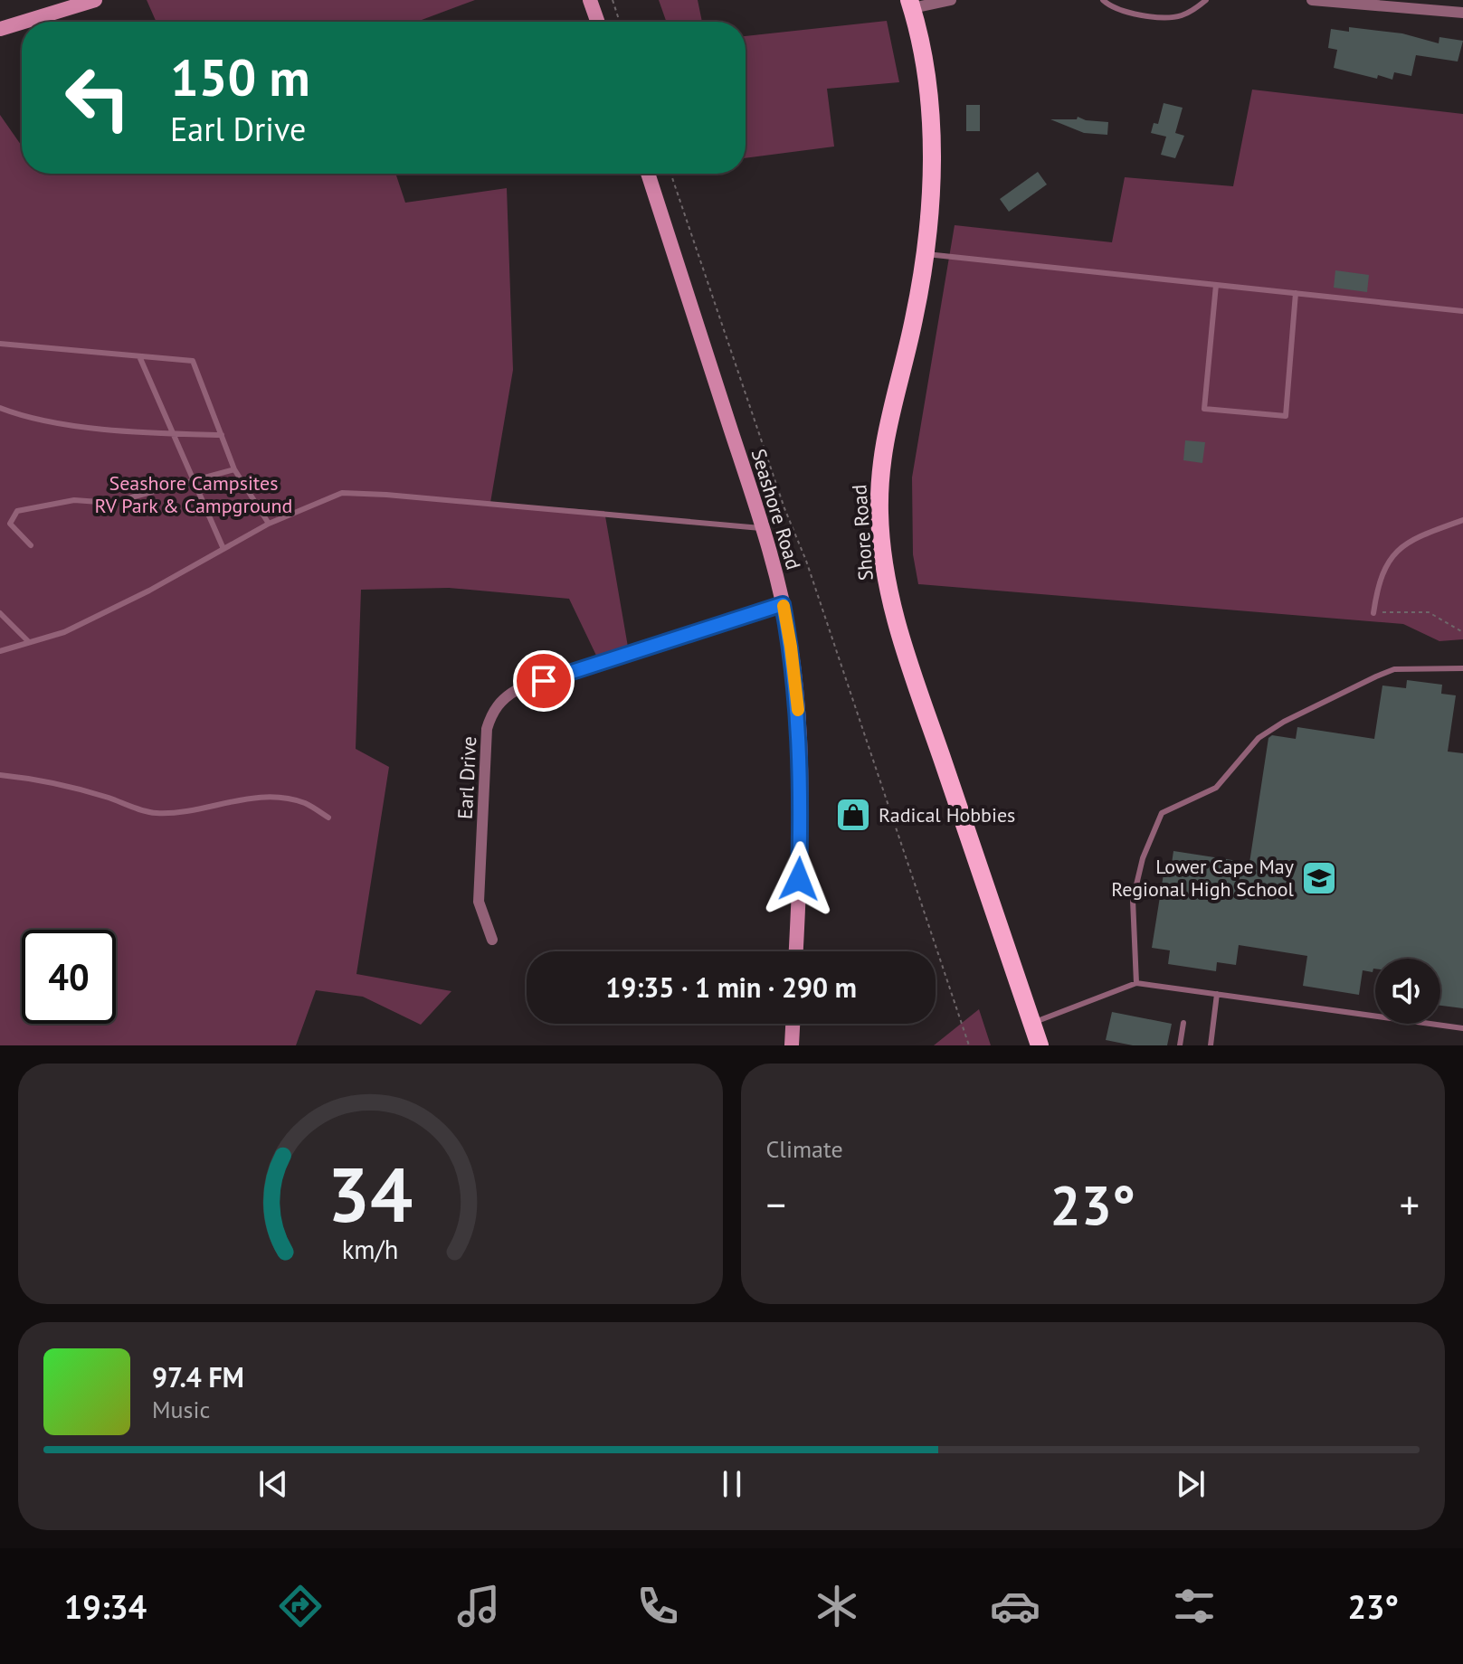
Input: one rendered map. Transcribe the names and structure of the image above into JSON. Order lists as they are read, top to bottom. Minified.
{"streets":{"main road":["Shore Road"],"street":["Seashore Road","Earl Drive"]},"crossings":[["Seashore Road","Earl Drive"]],"parks":["Seashore Campsites RV Park & Campground"],"places":{"shop":["Radical Hobbies"],"school or university":["Lower Cape May Regional High School"]},"page":{"turn":["150 m","Earl Drive"],"limit":"40","trip":"19:35 · 1 min · 290 m","tile":"Climate","heat":["−","23°","+"],"song":["97.4 FM","Music"],"tabs":["19:34","23°"],"gauge":["34","km/h"]}}
